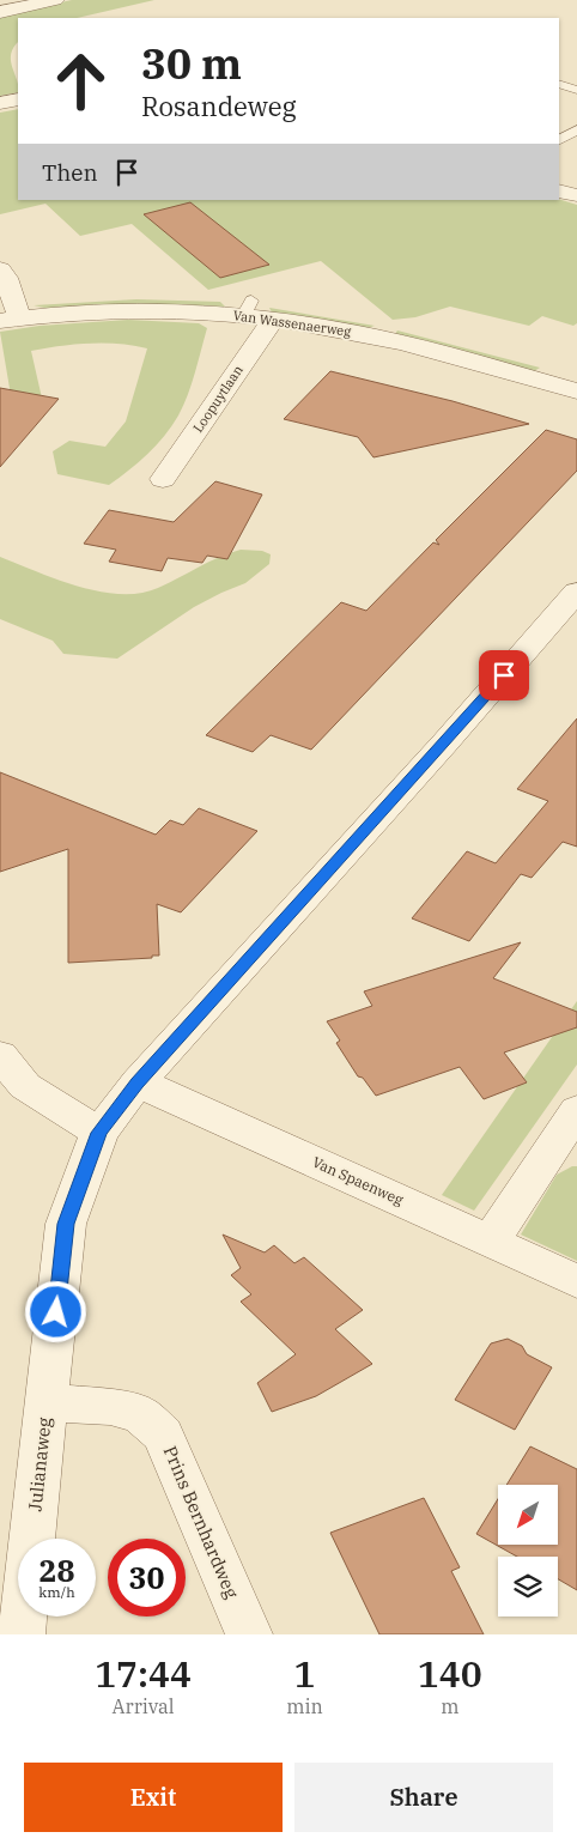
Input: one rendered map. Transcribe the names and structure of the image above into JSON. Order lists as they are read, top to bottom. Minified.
{"streets":{"street":["Van Wassenaerweg","Loopuytlaan","Van Spaenweg","Julianaweg","Prins Bernhardweg"]},"crossings":[["Van Wassenaerweg","Loopuytlaan"],["Julianaweg","Prins Bernhardweg"]],"north":"bottom left","page":{"turn":["30 m","Rosandeweg"],"then":"Then","speed":"28 km/h","limit":"30","eta":["17:44","Arrival","1","min","140","m"],"buttons":["Exit","Share"]}}
